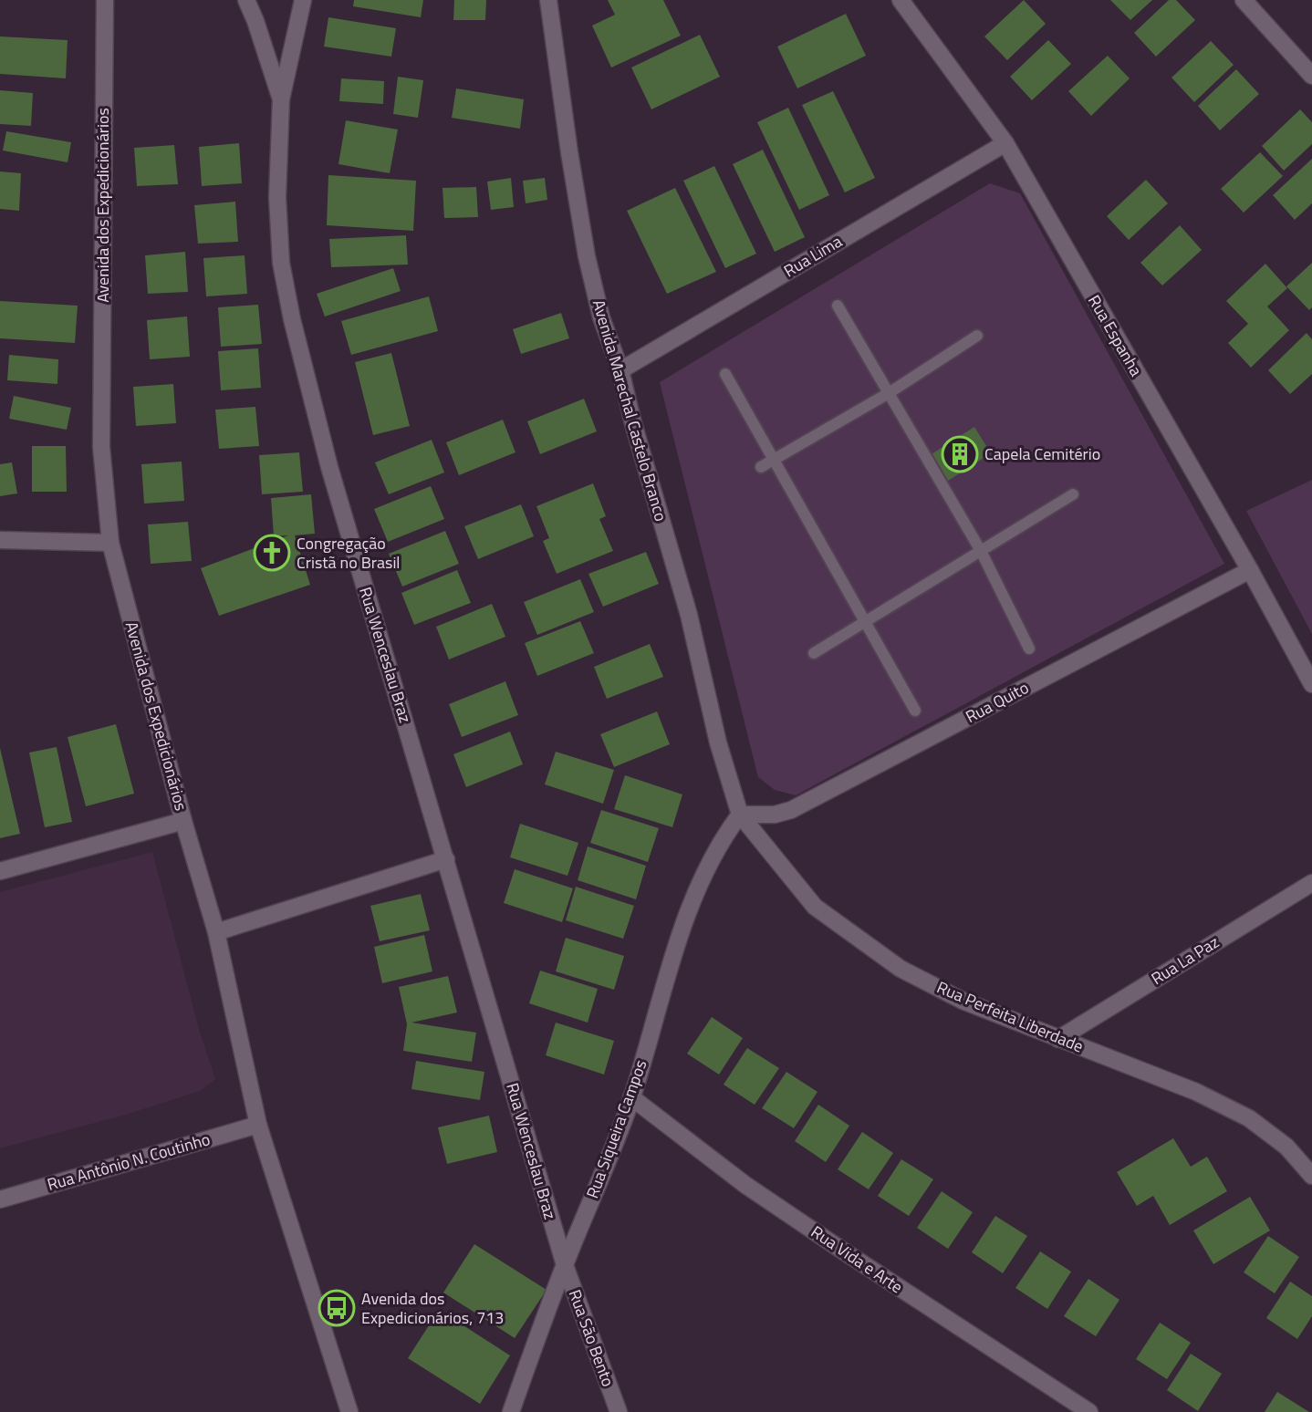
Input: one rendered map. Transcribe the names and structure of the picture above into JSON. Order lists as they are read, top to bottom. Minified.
{"streets":{"street":["Avenida dos Expedicionários","Rua Lima","Rua Espanha","Avenida Marechal Castelo Branco","Rua Wenceslau Braz","Rua Quito","Rua La Paz","Rua Perfeita Liberdade","Rua Siqueira Campos","Rua Antônio N. Coutinho","Rua Vida e Arte","Rua São Bento"]},"crossings":[["Avenida dos Expedicionários","Rua Antônio N. Coutinho"],["Rua Lima","Rua Espanha"],["Rua Lima","Avenida Marechal Castelo Branco"],["Rua Espanha","Rua Quito"],["Avenida Marechal Castelo Branco","Rua Quito"],["Avenida Marechal Castelo Branco","Rua Perfeita Liberdade"],["Avenida Marechal Castelo Branco","Rua Siqueira Campos"],["Rua Wenceslau Braz","Rua Siqueira Campos"],["Rua Wenceslau Braz","Rua São Bento"],["Rua Quito","Rua Perfeita Liberdade"],["Rua Quito","Rua Siqueira Campos"],["Rua La Paz","Rua Perfeita Liberdade"],["Rua Perfeita Liberdade","Rua Siqueira Campos"],["Rua Siqueira Campos","Rua Vida e Arte"],["Rua Siqueira Campos","Rua São Bento"]],"places":{"building":["Capela Cemitério"],"church":["Congregação Cristã no Brasil"],"bus stop":["Avenida dos Expedicionários, 713"]}}
